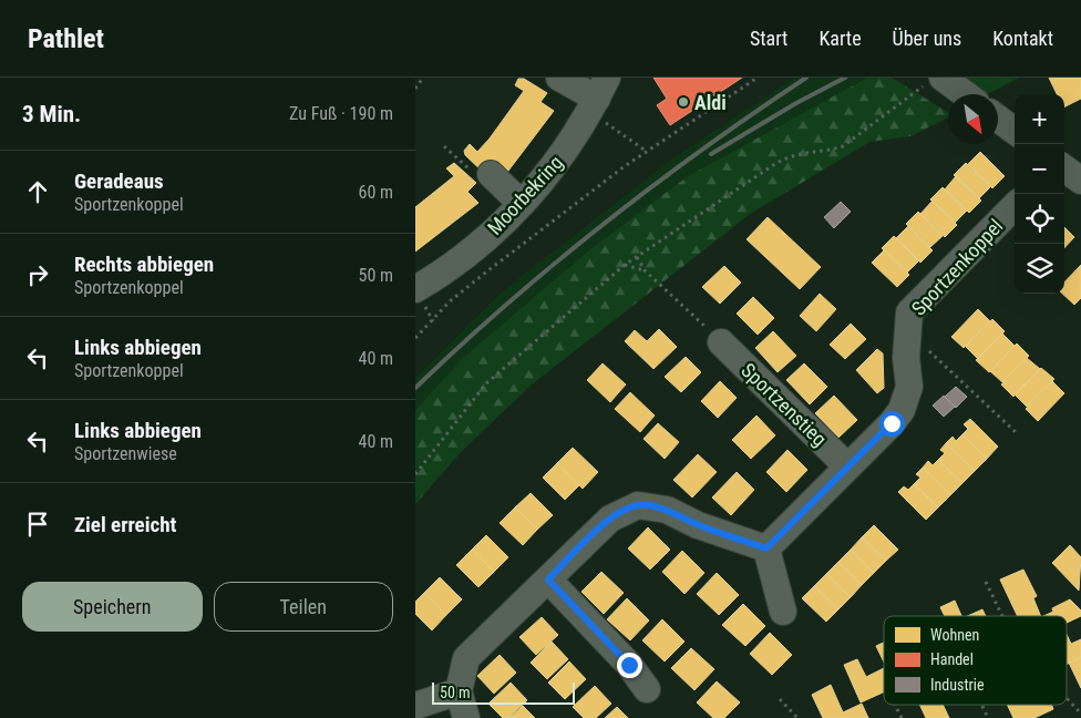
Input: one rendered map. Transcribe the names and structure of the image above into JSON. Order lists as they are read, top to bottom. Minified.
{"streets":{"street":["Moorbekring","Sportzenkoppel","Sportzenstieg"]},"crossings":[["Sportzenkoppel","Sportzenstieg"]],"places":["Aldi"],"legend":["Wohnen","Handel","Industrie"],"scale_bar":"50 m","north":"bottom right","page":{"header":"Pathlet","nav":["Start","Karte","Über uns","Kontakt"],"heading":["3 Min.","Zu Fuß · 190 m"],"map_buttons":["+","−"],"list":[["Geradeaus","Sportzenkoppel","60 m"],["Rechts abbiegen","Sportzenkoppel","50 m"],["Links abbiegen","Sportzenkoppel","40 m"],["Links abbiegen","Sportzenwiese","40 m"],"Ziel erreicht"],"buttons":["Speichern","Teilen"],"scale":"50 m"}}
